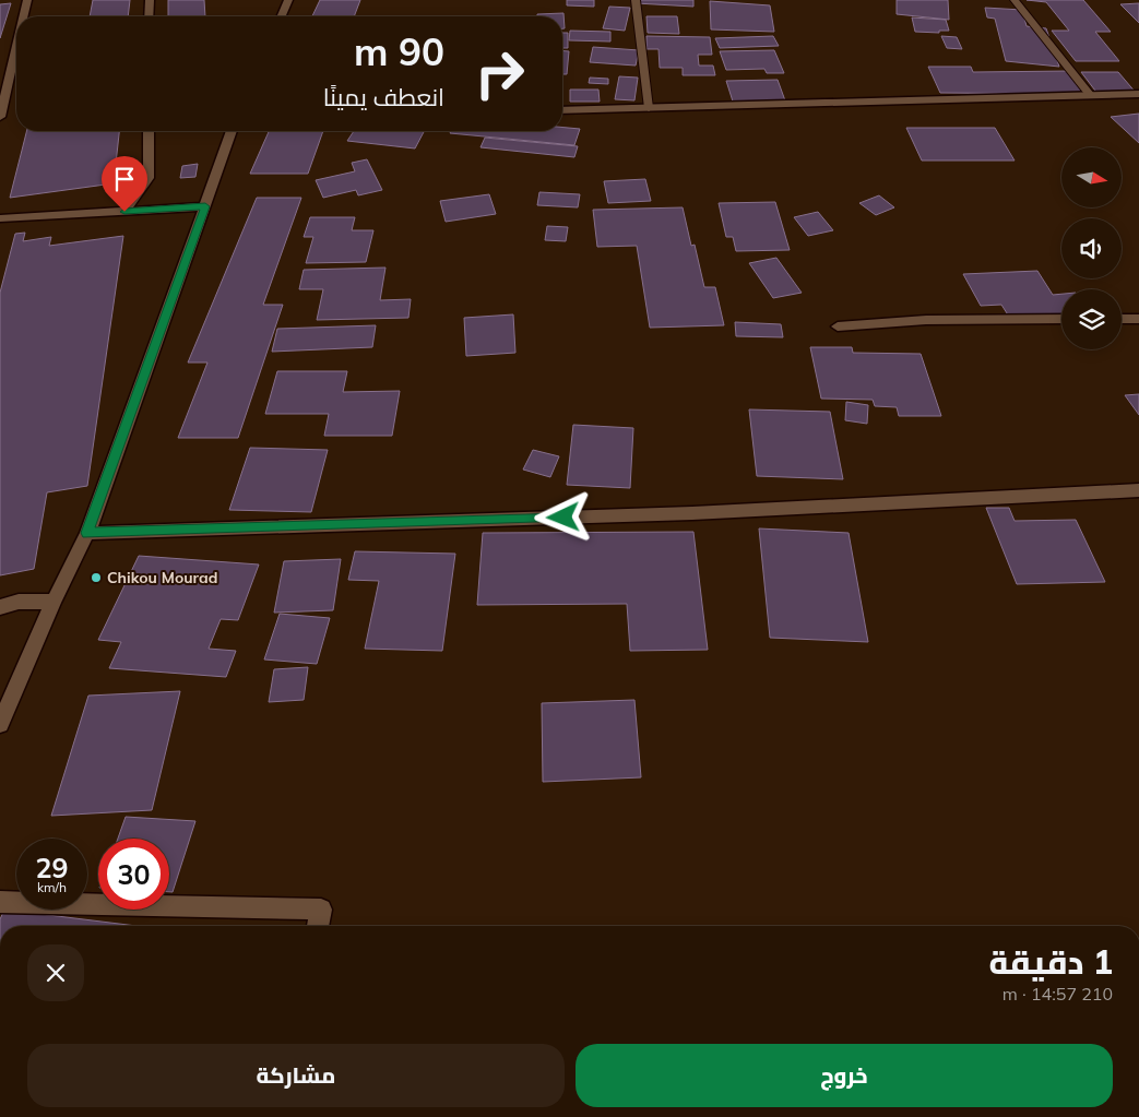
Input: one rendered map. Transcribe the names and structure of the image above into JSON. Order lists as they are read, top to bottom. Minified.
{"places":["Chikou Mourad"],"north":"right","page":{"turn":["90 m","انعطف يمينًا"],"speed":"29 km/h","limit":"30","heading":["1 دقيقة","210 m · 14:57"],"buttons":["خروج","مشاركة"]}}
